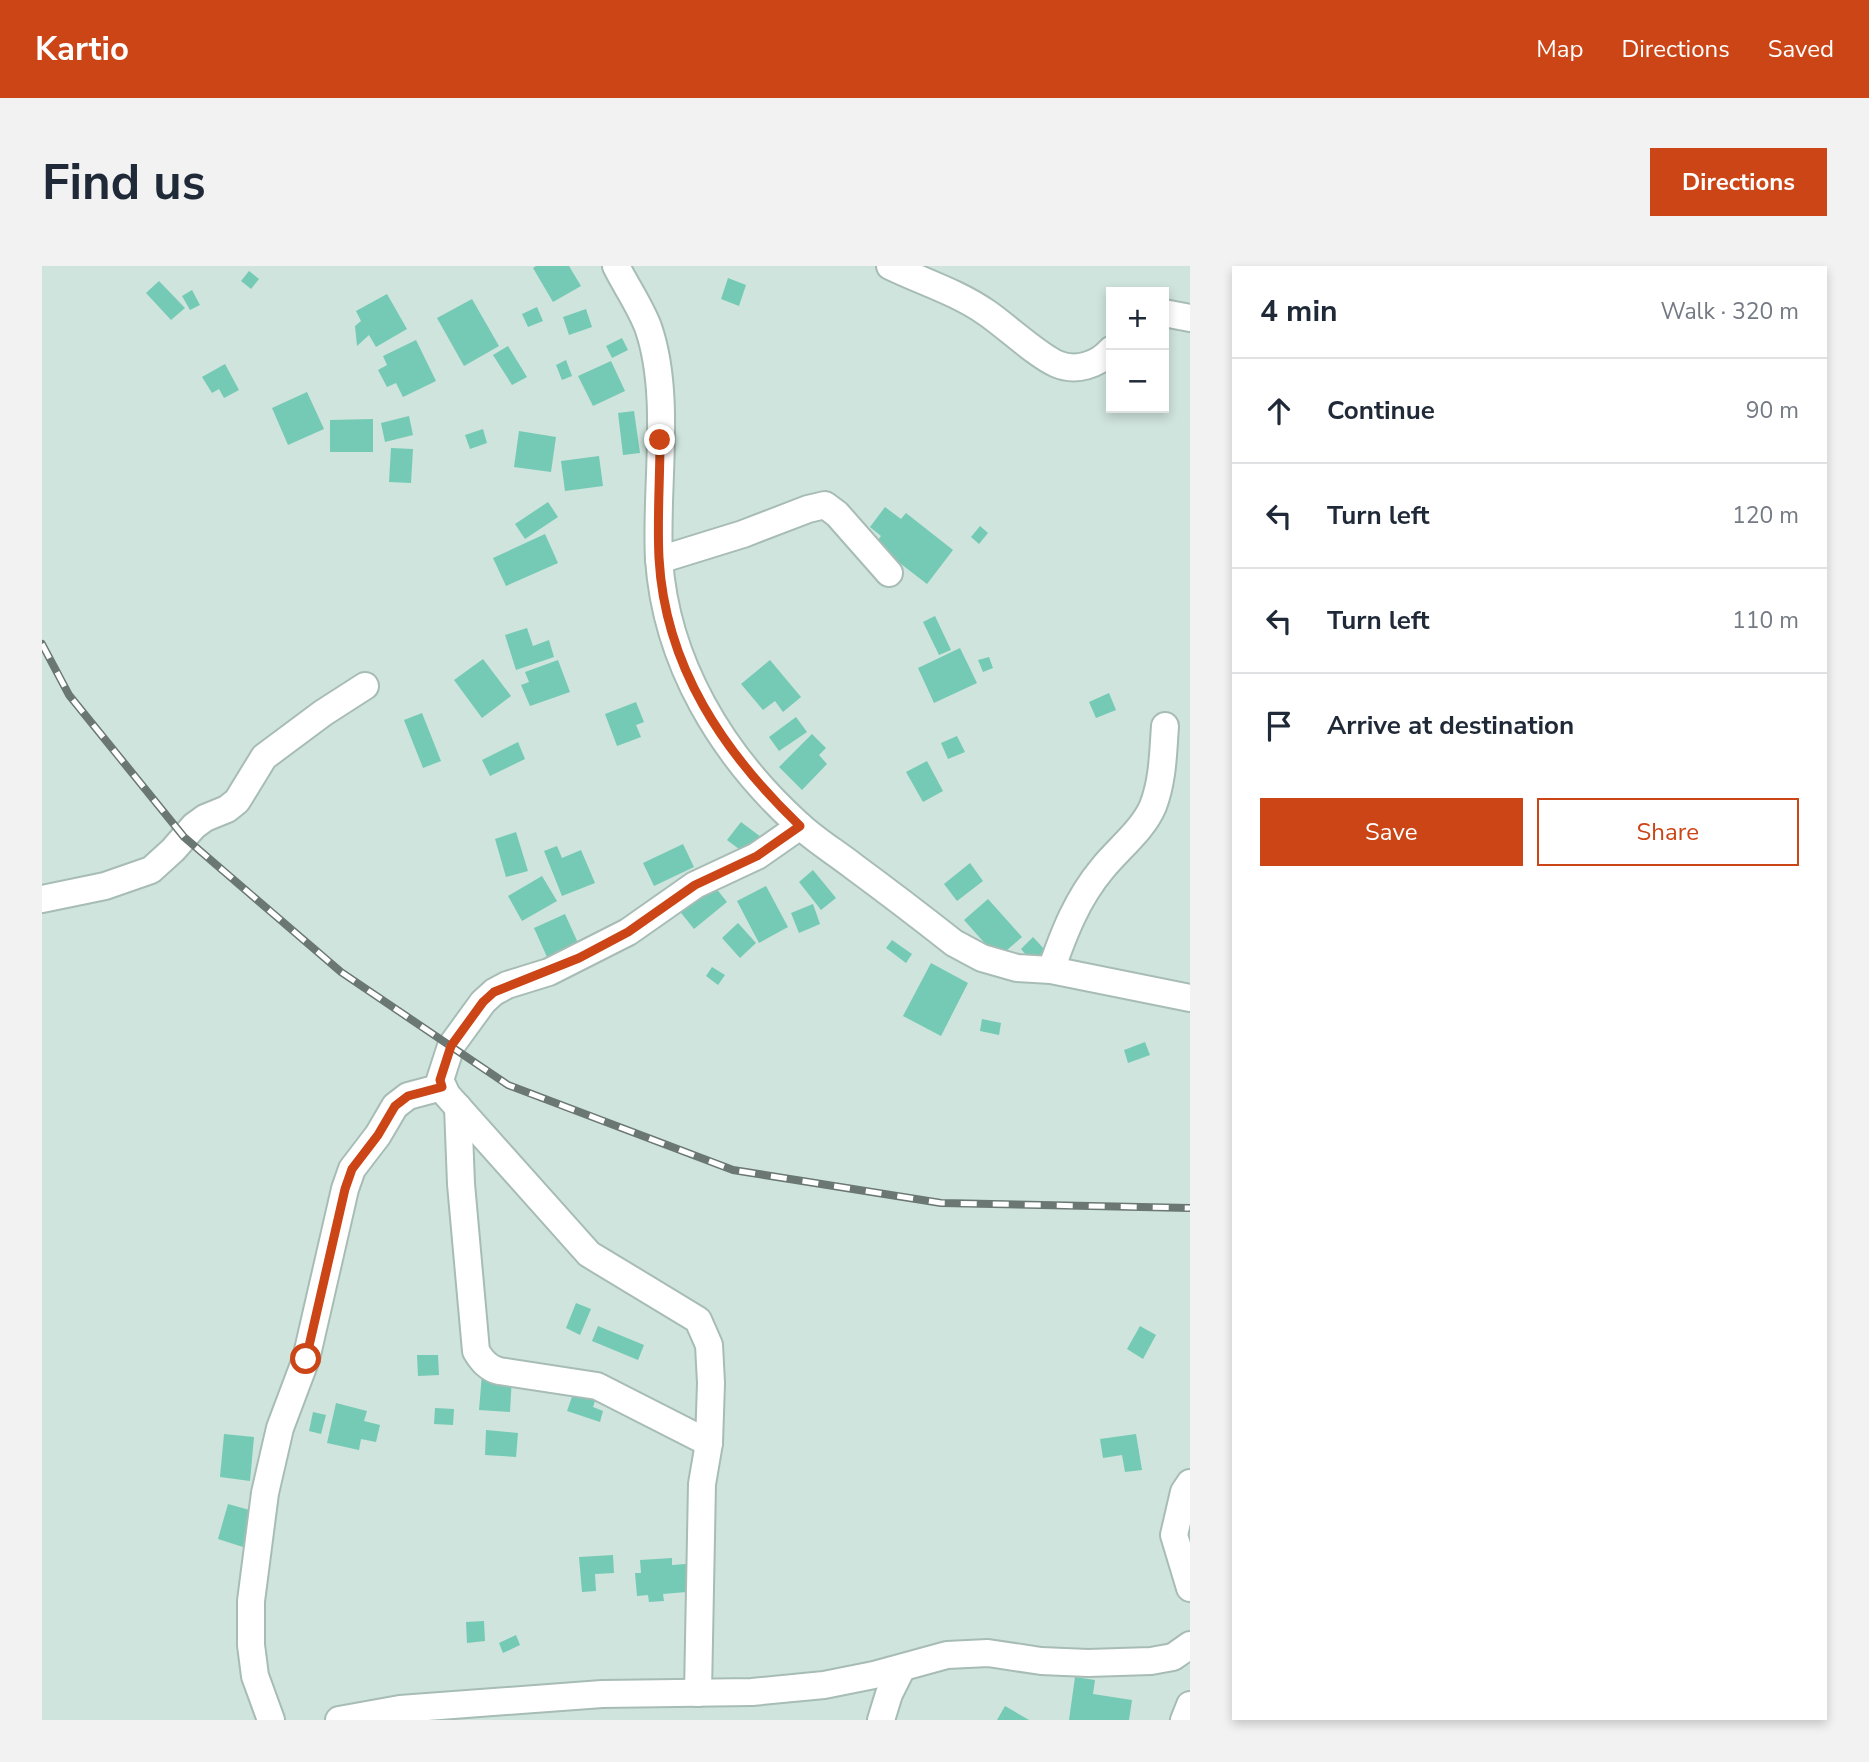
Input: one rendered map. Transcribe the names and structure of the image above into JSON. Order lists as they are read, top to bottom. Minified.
{"page":{"header":"Kartio","nav":["Map","Directions","Saved"],"buttons":["Directions",["Save","Share"]],"title":"Find us","heading":["4 min","Walk · 320 m"],"map_buttons":["+","−"],"list":[["Continue","90 m"],["Turn left","120 m"],["Turn left","110 m"],"Arrive at destination"]}}
